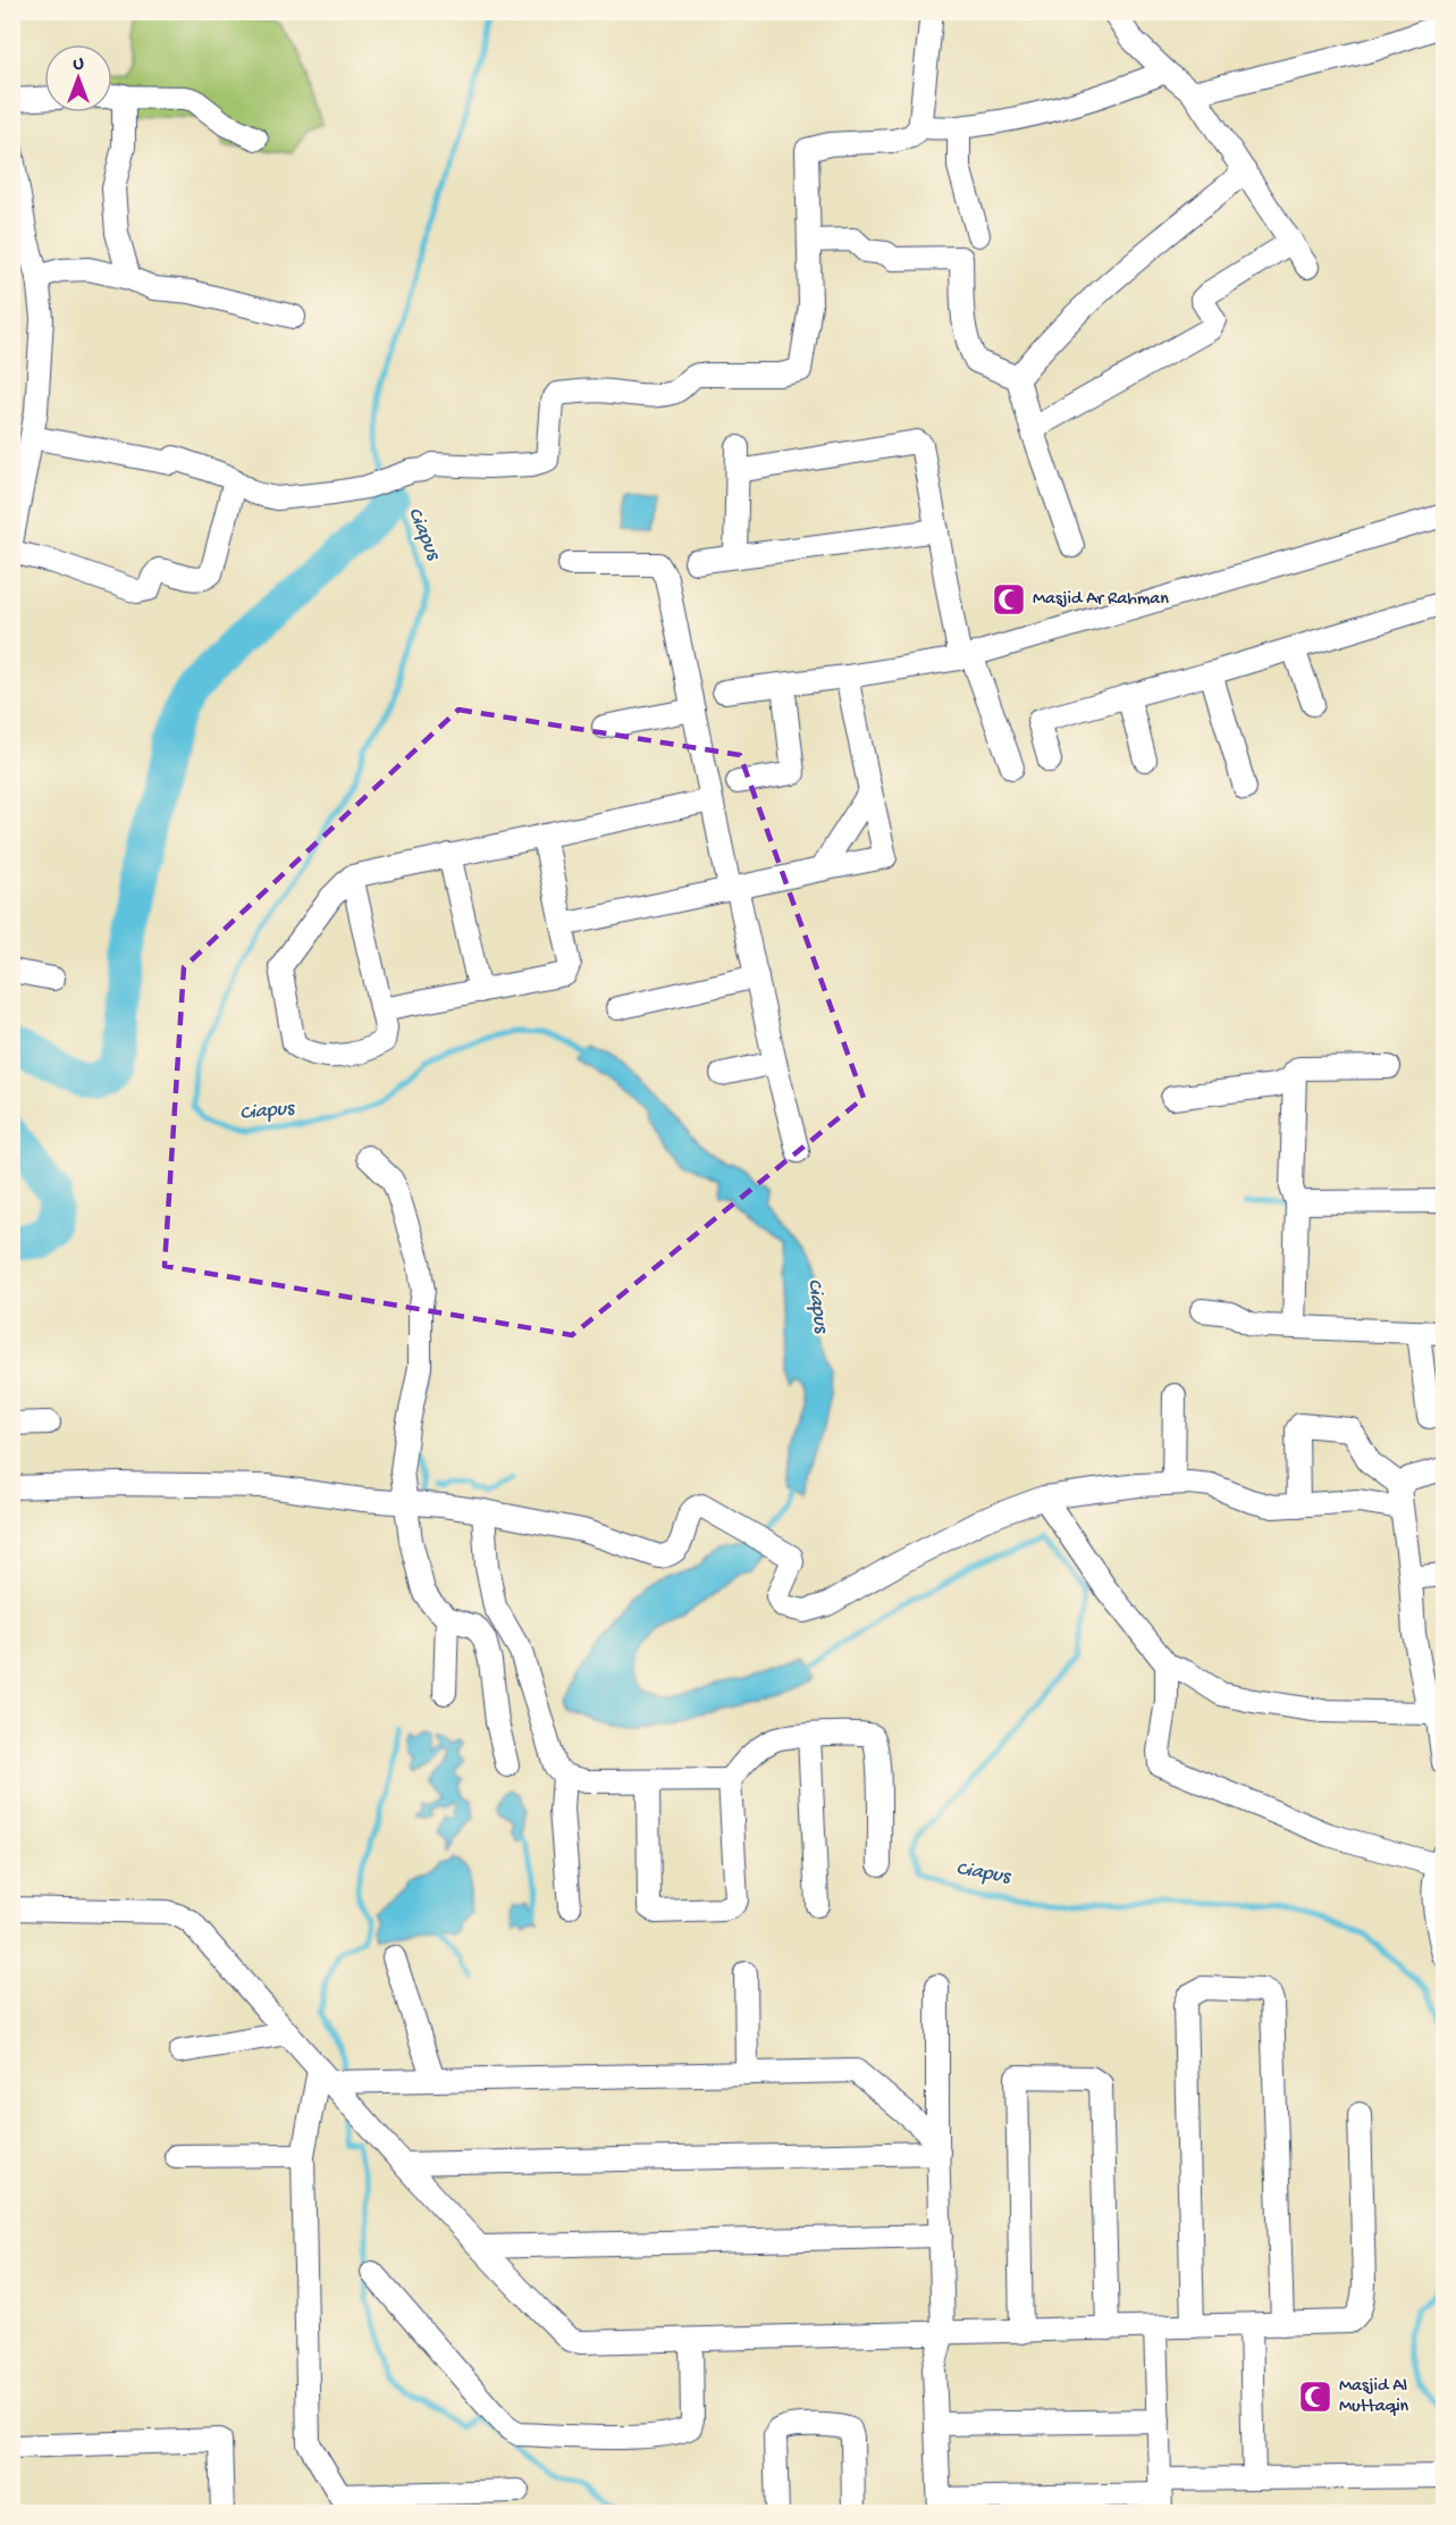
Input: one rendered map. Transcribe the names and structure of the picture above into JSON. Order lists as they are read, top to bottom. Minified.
{"water":["Ciapus"],"places":{"mosque":["Masjid Ar Rahman","Masjid Al Muttaqin"]},"north":"top"}
